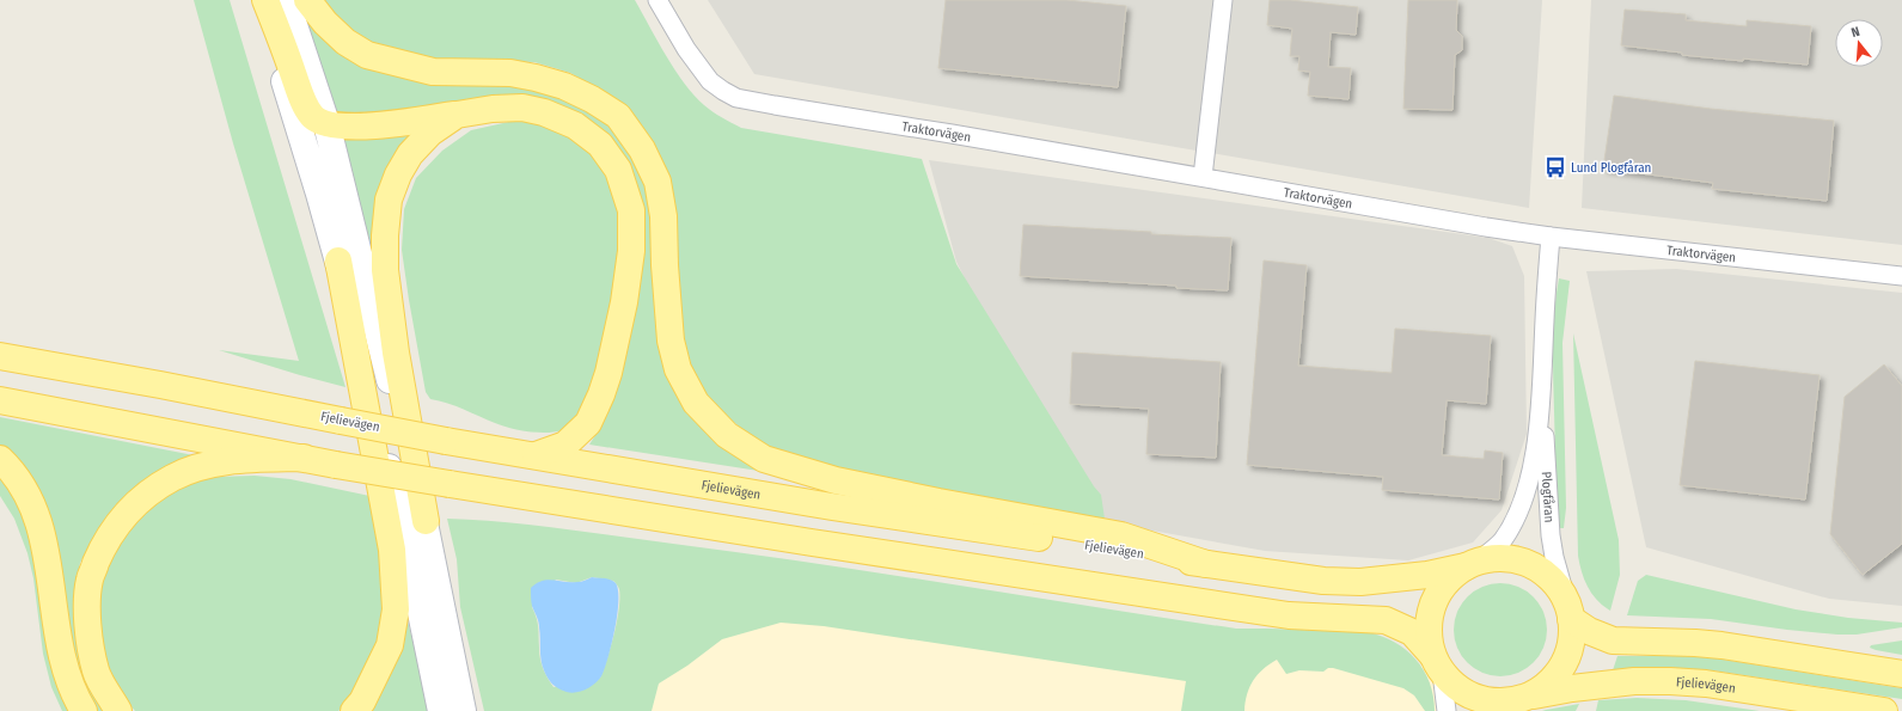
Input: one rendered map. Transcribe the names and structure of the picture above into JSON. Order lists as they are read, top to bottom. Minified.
{"streets":{"main road":["Fjelievägen"],"street":["Traktorvägen","Plogfåran"]},"crossings":[["Traktorvägen","Plogfåran"],["Fjelievägen","Plogfåran"]],"places":{"bus stop":["Lund Plogfåran"]},"north":"top"}
